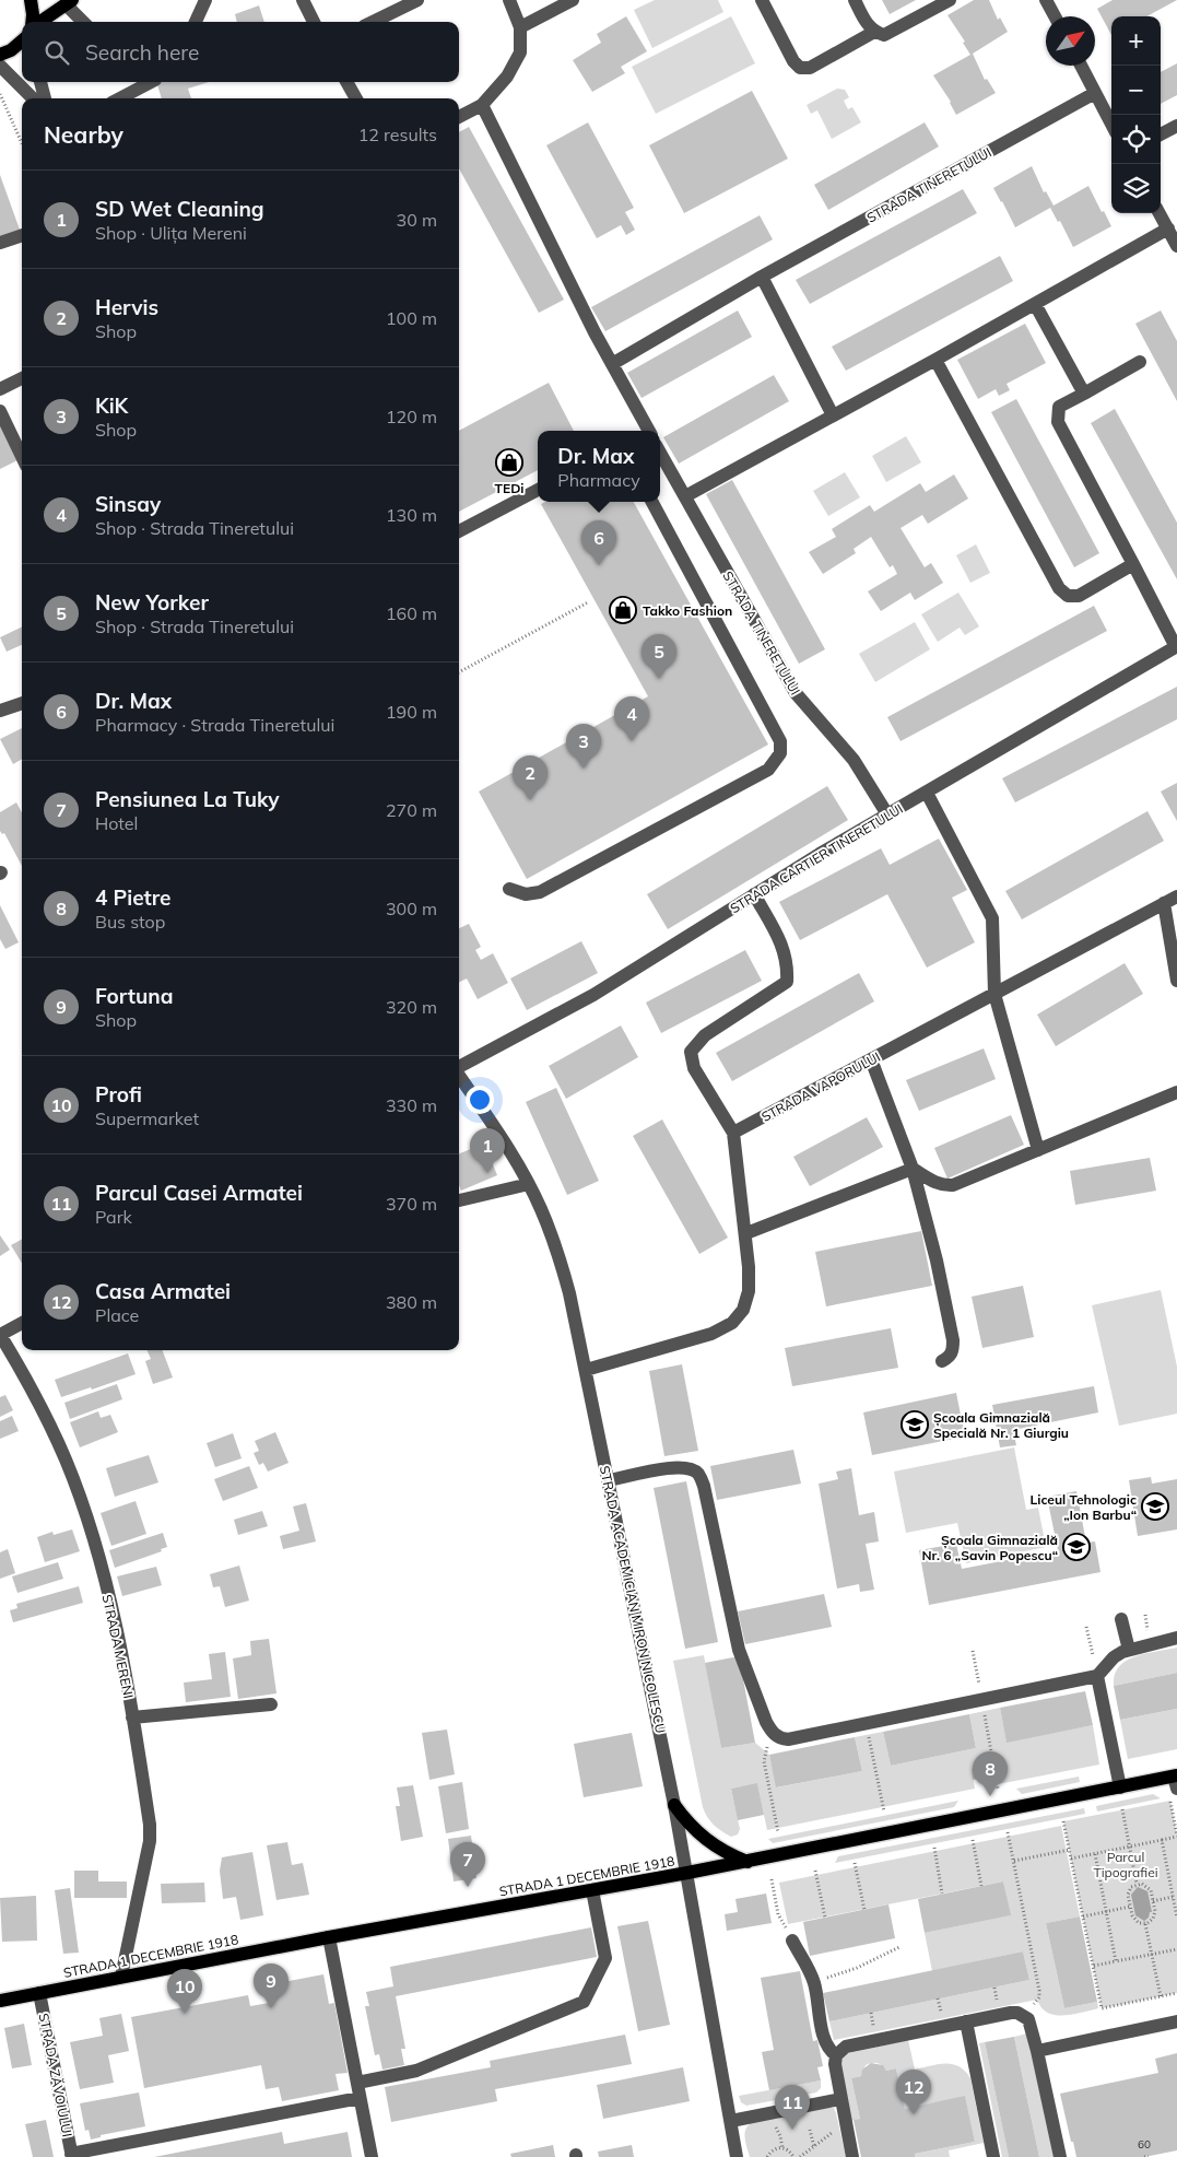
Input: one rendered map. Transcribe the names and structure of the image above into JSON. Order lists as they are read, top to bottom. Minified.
{"streets":{"main road":["STRADA 1 DECEMBRIE 1918"],"street":["STRADA TINERETULUI","STRADA CARTIER TINERETULUI","STRADA VAPORULUI","STRADA ACADEMICIAN MIRON NICOLESCU","STRADA MERENI","STRADA ZĂVOIULUI"]},"crossings":[["STRADA TINERETULUI","STRADA CARTIER TINERETULUI"],["STRADA ACADEMICIAN MIRON NICOLESCU","STRADA 1 DECEMBRIE 1918"],["STRADA MERENI","STRADA 1 DECEMBRIE 1918"],["STRADA 1 DECEMBRIE 1918","STRADA ZĂVOIULUI"]],"parks":["Parcul Tipografiei"],"places":{"shop":["TEDi","Takko Fashion"],"school or university":["Școala Gimnazială Specială Nr. 1 Giurgiu","Liceul Tehnologic „Ion Barbu“","Școala Gimnazială Nr. 6 „Savin Popescu“"]},"house_numbers":["60"],"north":"top right","page":{"map_buttons":["+","−"],"search":"Search here","heading":["Nearby","12 results"],"list":[{"mark":"1","name":"SD Wet Cleaning","note":"Shop · Ulița Mereni","value":"30 m"},{"mark":"2","name":"Hervis","note":"Shop","value":"100 m"},{"mark":"3","name":"KiK","note":"Shop","value":"120 m"},{"mark":"4","name":"Sinsay","note":"Shop · Strada Tineretului","value":"130 m"},{"mark":"5","name":"New Yorker","note":"Shop · Strada Tineretului","value":"160 m"},{"mark":"6","name":"Dr. Max","note":"Pharmacy · Strada Tineretului","value":"190 m"},{"mark":"7","name":"Pensiunea La Tuky","note":"Hotel","value":"270 m"},{"mark":"8","name":"4 Pietre","note":"Bus stop","value":"300 m"},{"mark":"9","name":"Fortuna","note":"Shop","value":"320 m"},{"mark":"10","name":"Profi","note":"Supermarket","value":"330 m"},{"mark":"11","name":"Parcul Casei Armatei","note":"Park","value":"370 m"},{"mark":"12","name":"Casa Armatei","note":"Place","value":"380 m"}],"popup":["Dr. Max","Pharmacy"],"pins":["6","5","4","3","2","1","8","7","9","10","12","11"]}}
